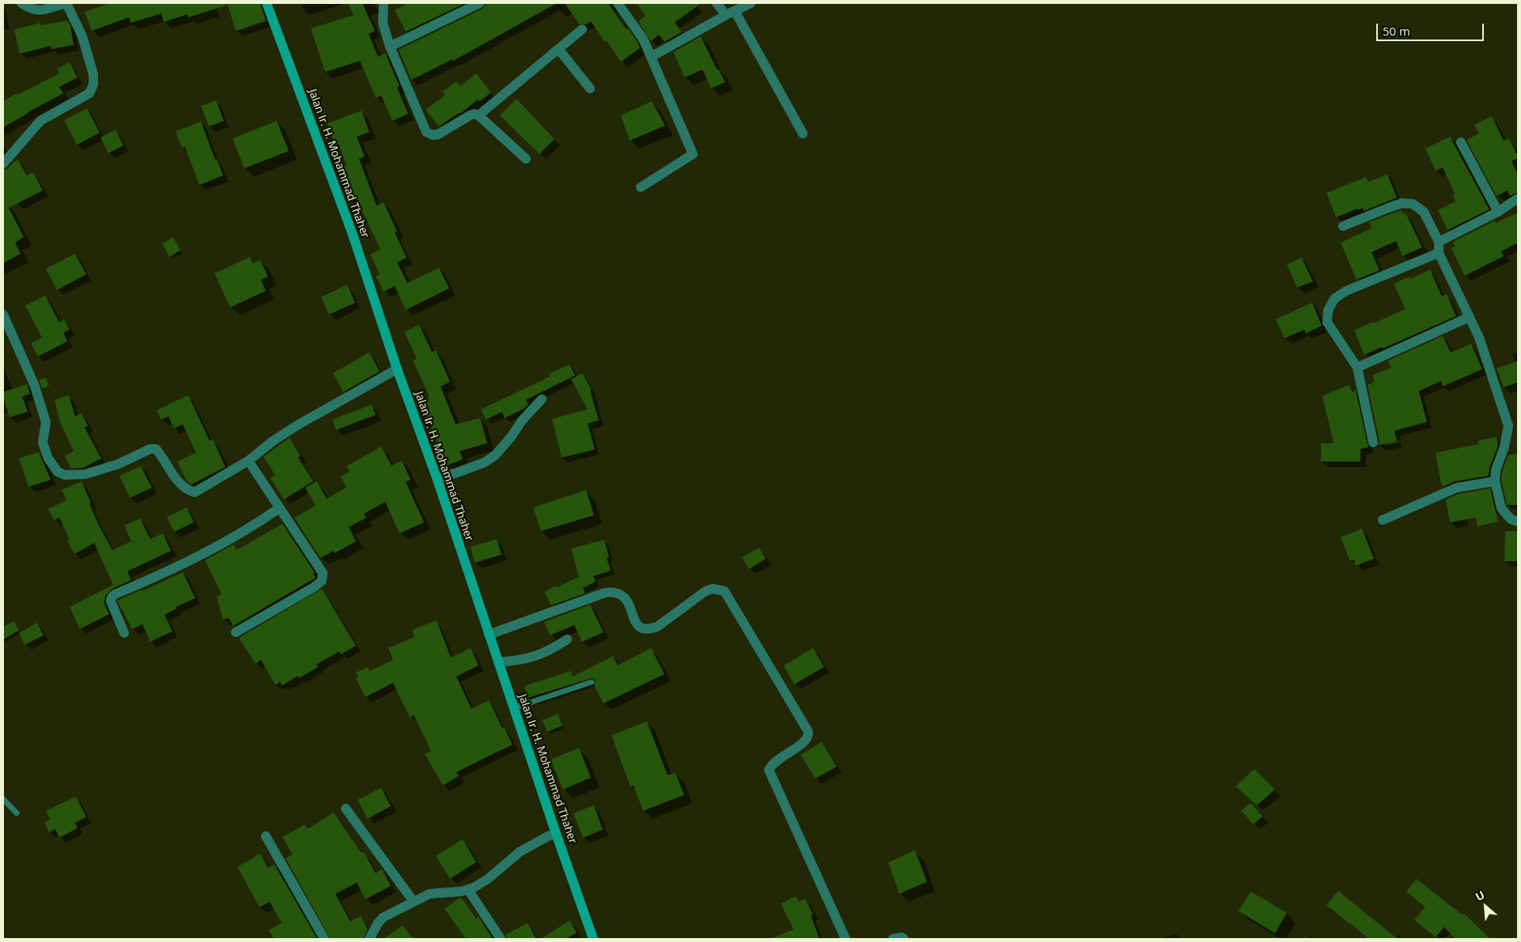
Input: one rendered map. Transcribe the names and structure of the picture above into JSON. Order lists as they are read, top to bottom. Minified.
{"streets":{"main road":["Jalan Ir. H. Mohammad Thaher"]},"scale_bar":"50 m","north":"top left"}
